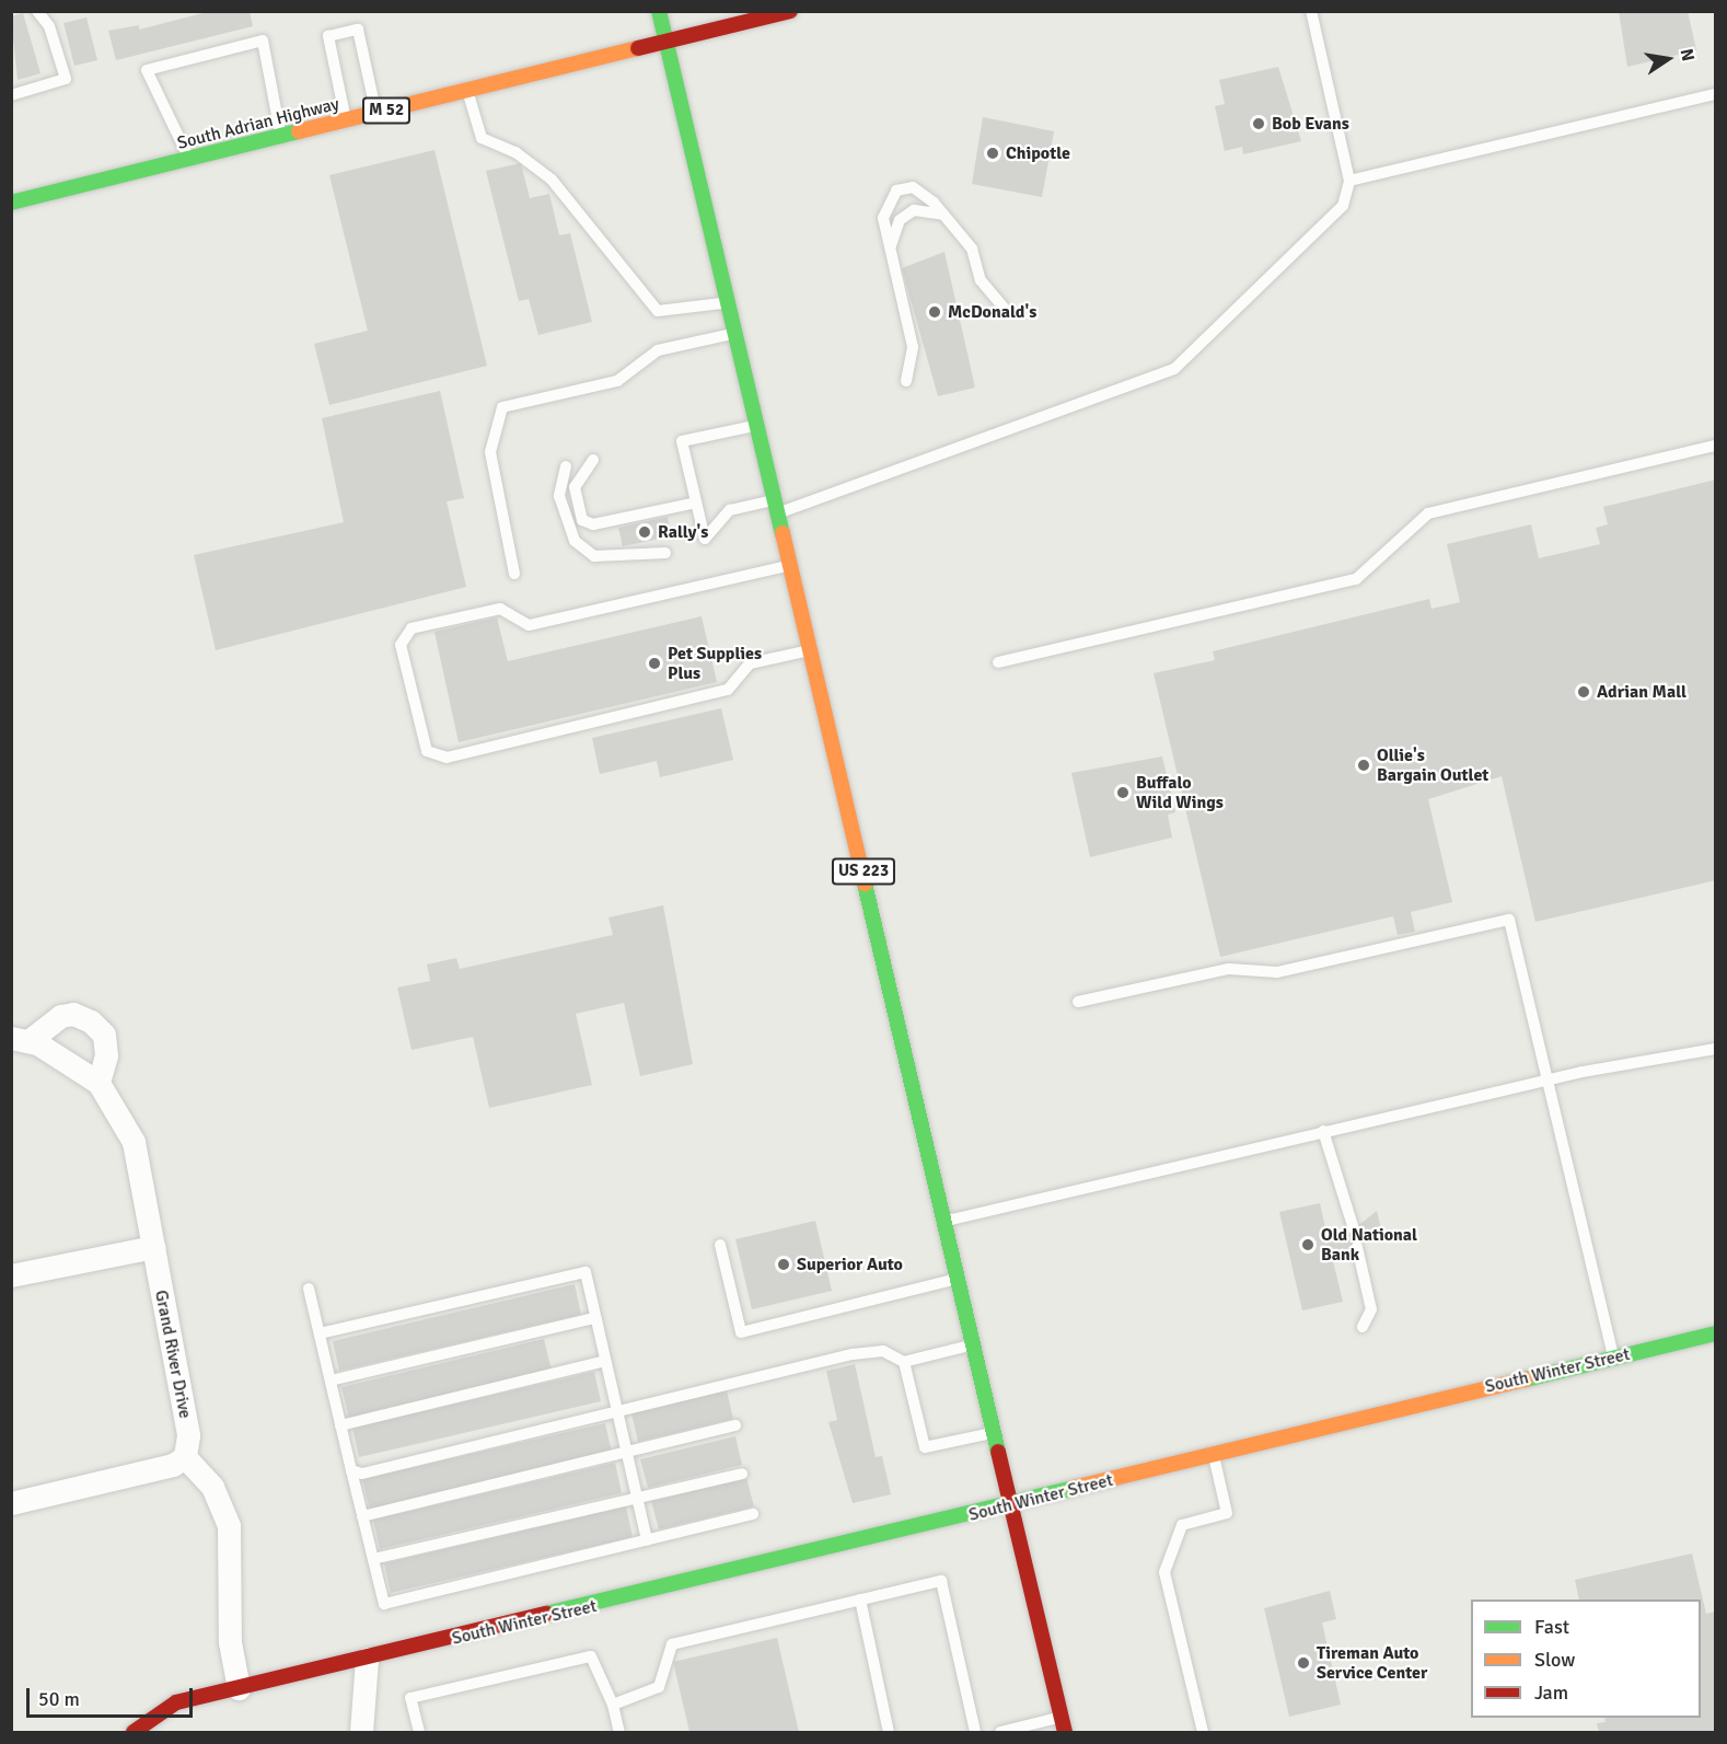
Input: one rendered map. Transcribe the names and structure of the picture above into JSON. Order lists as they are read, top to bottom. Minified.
{"streets":{"main road":["M 52","South Adrian Highway","US 223","South Winter Street"],"street":["Grand River Drive"]},"crossings":[["South Adrian Highway","US 223"],["US 223","South Winter Street"]],"places":["Bob Evans","Chipotle","McDonald's","Rally's","Pet Supplies Plus","Adrian Mall","Ollie's Bargain Outlet","Buffalo Wild Wings","Old National Bank","Superior Auto","Tireman Auto Service Center"],"legend":["Fast","Slow","Jam"],"scale_bar":"50 m","north":"right"}
